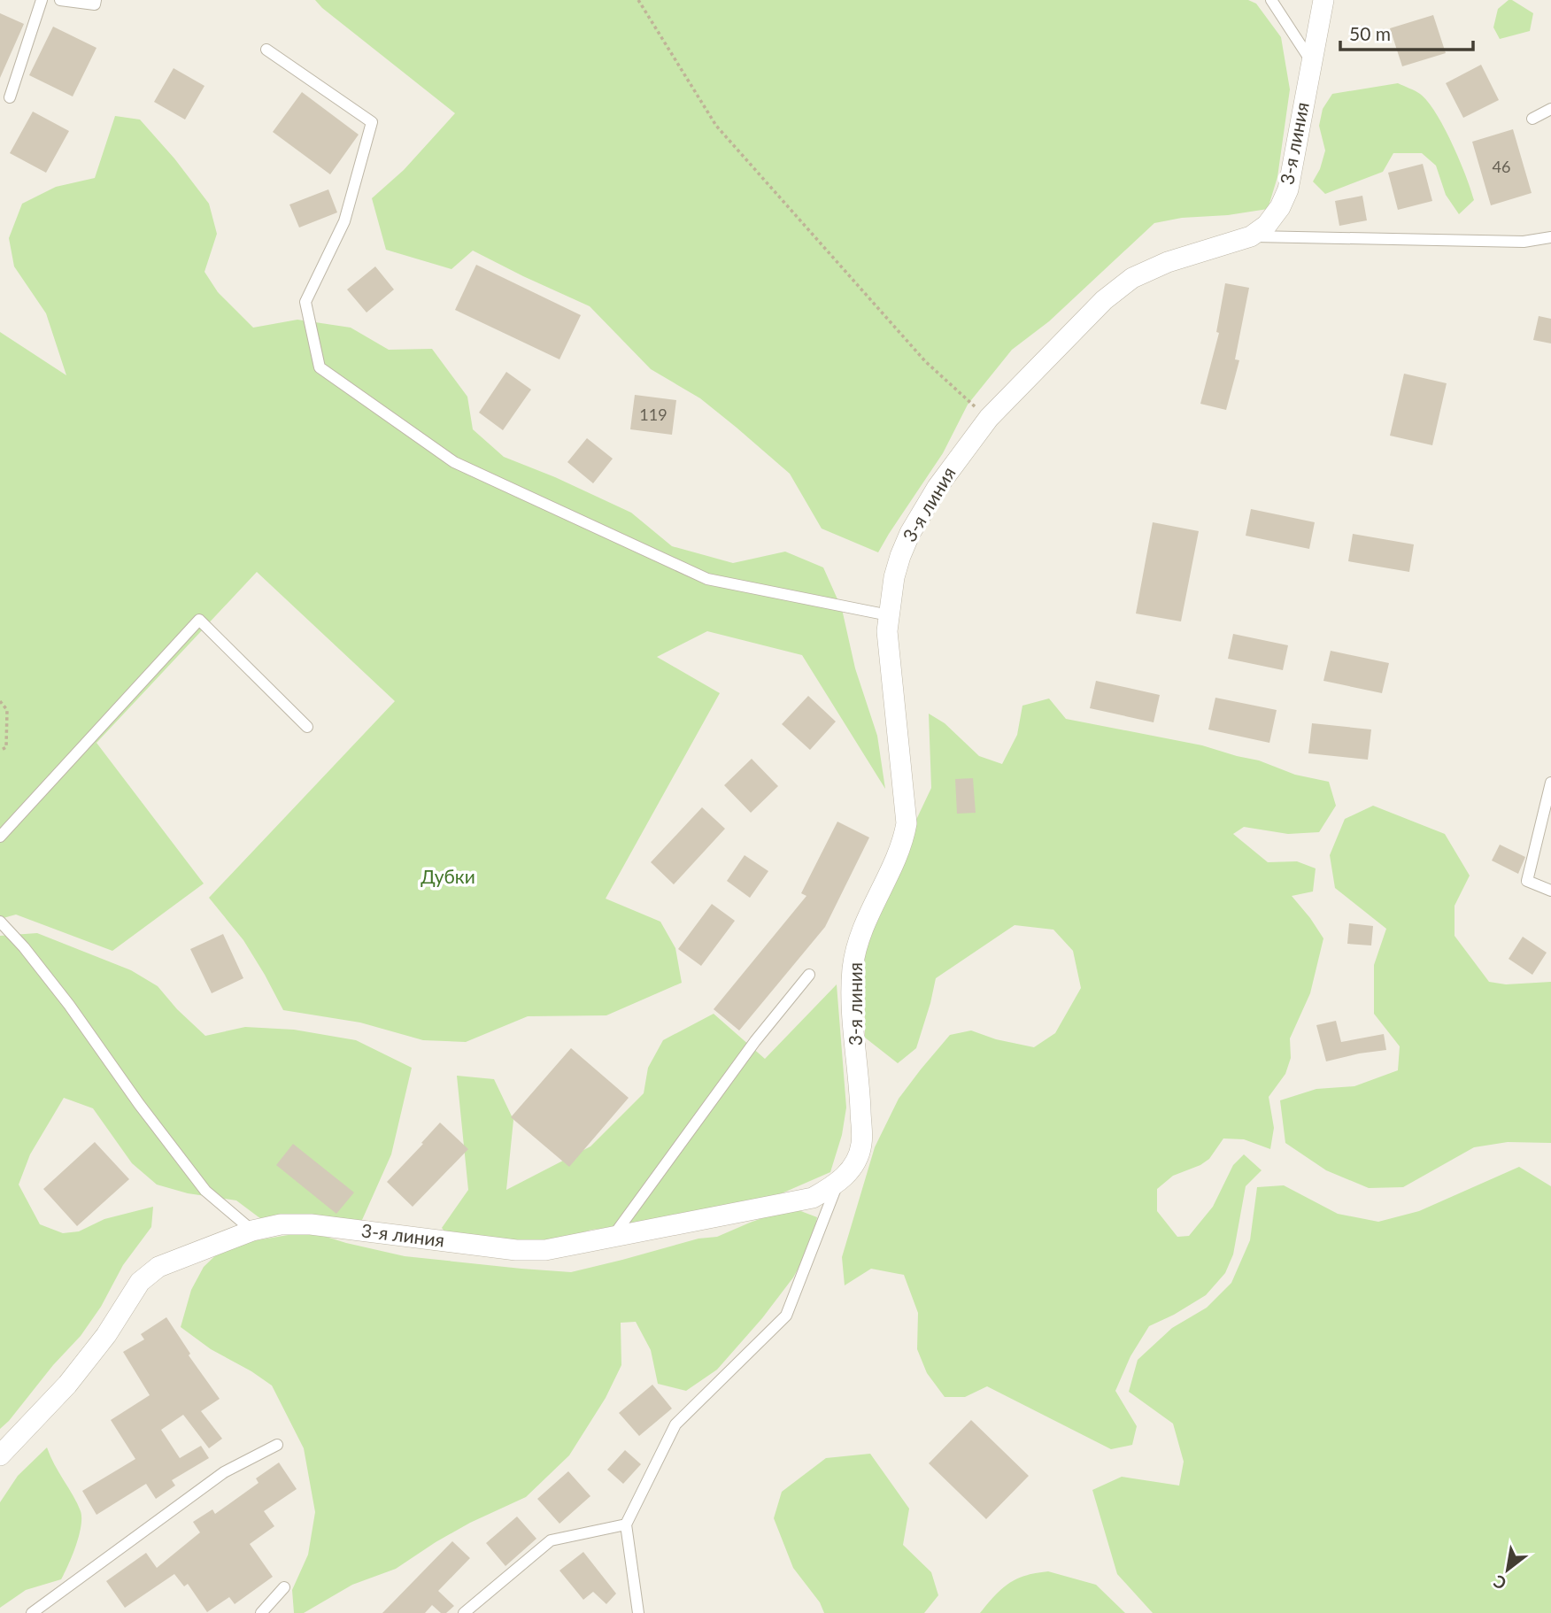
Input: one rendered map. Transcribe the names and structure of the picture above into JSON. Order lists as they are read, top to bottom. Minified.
{"streets":{"street":["3-я линия"]},"parks":["Дубки"],"house_numbers":["46","119"],"scale_bar":"50 m","north":"bottom left"}
